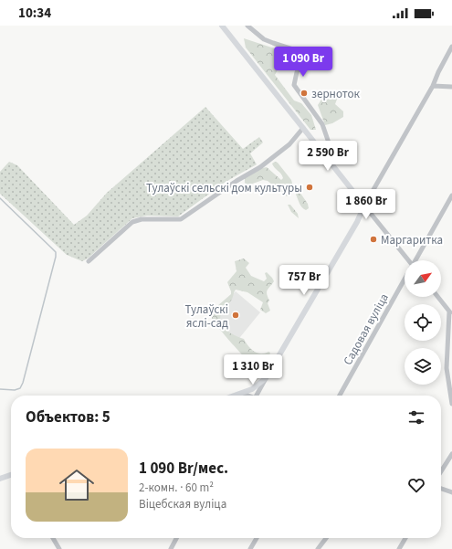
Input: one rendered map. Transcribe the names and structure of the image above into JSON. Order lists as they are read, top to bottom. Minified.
{"streets":{"street":["Садовая вуліца"]},"places":["зерноток","Тулаўскі сельскі дом культуры","Маргаритка","Тулаўскі яслі-сад"],"north":"top right","page":{"status":"10:34","price":["1 090 Br","2 590 Br","1 860 Br","757 Br","1 310 Br"],"heading":"Объектов: 5","list":[{"name":"1 090 Br/мес.","note":"2-комн. · 60 m² · Віцебская вуліца"}]}}
